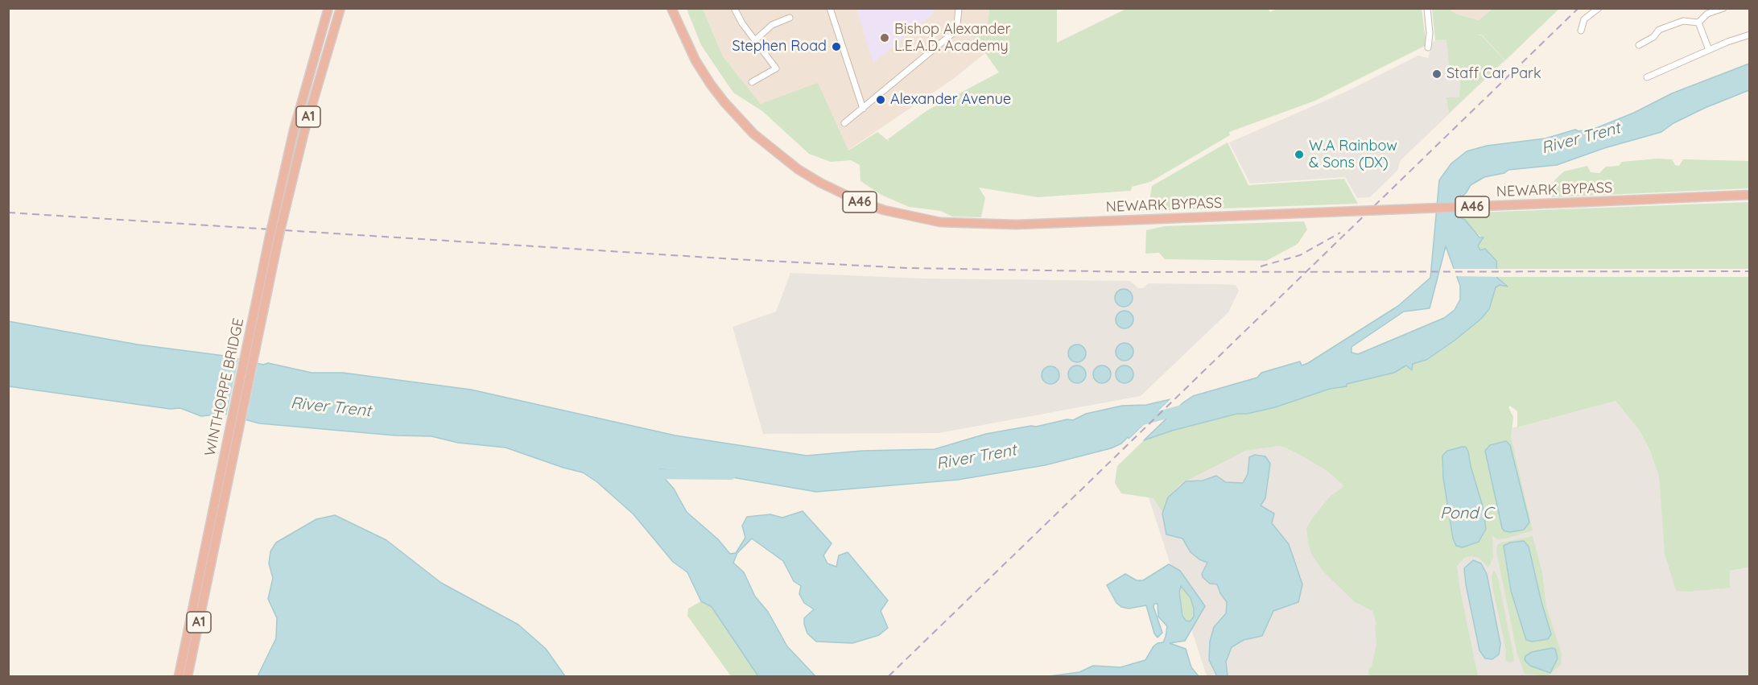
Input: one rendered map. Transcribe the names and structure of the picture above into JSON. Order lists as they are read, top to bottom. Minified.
{"streets":{"highway":["A1","NEWARK BYPASS","A46","WINTHORPE BRIDGE"]},"crossings":[["A1","WINTHORPE BRIDGE"]],"water":["River Trent","Pond C"],"places":["Bishop Alexander L.E.A.D. Academy","Stephen Road","Staff Car Park","Alexander Avenue","W.A Rainbow & Sons (DX)"]}
